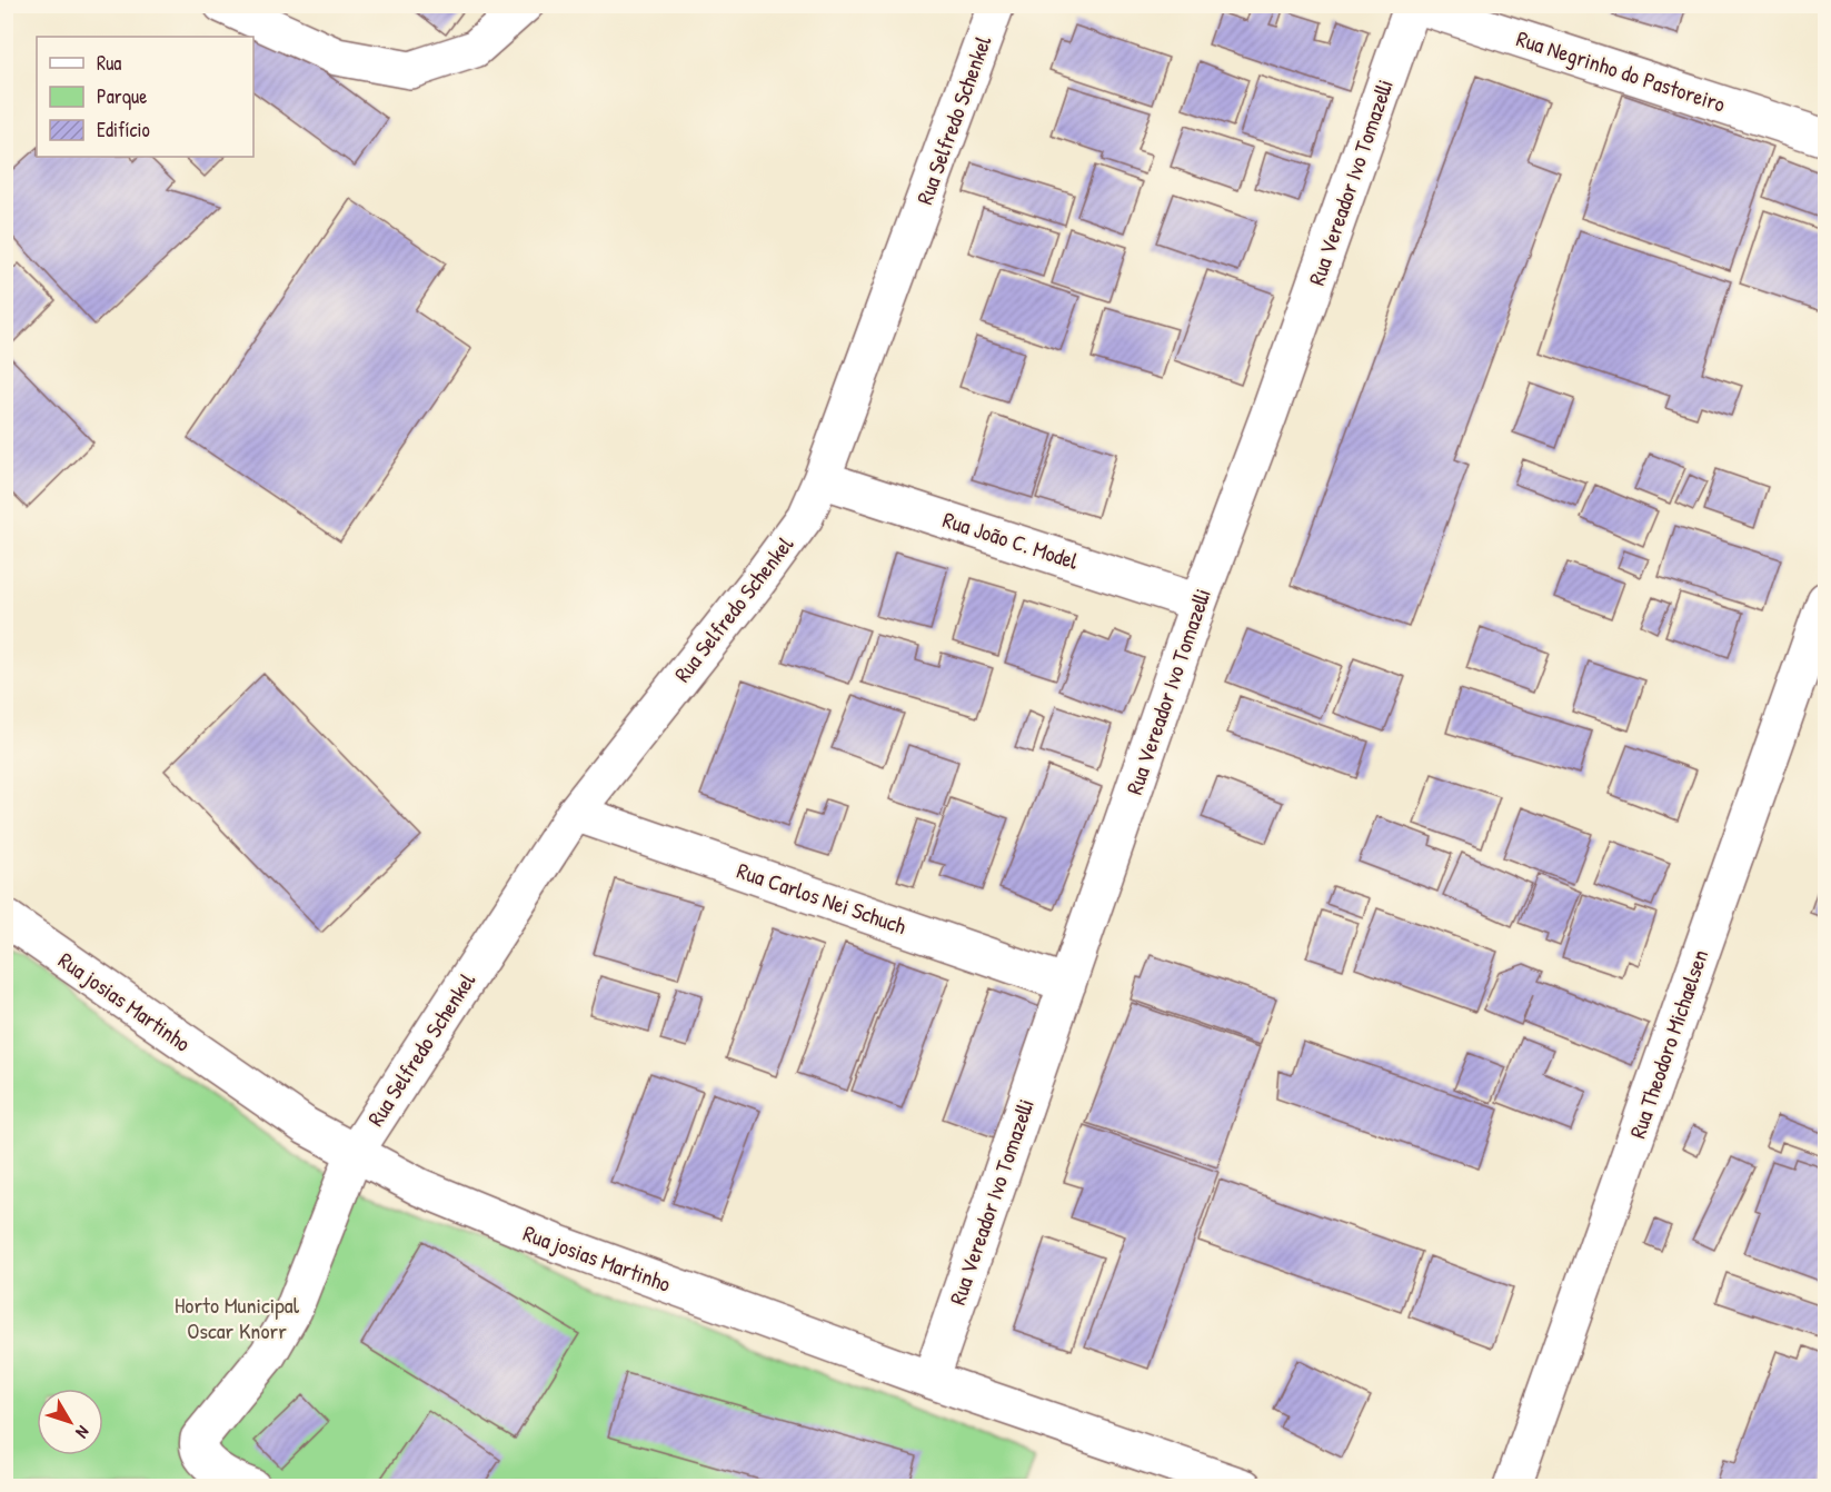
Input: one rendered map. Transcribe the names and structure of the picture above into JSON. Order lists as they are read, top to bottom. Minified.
{"streets":{"street":["Rua Negrinho do Pastoreiro","Rua Selfredo Schenkel","Rua Vereador Ivo Tomazelli","Rua João C. Model","Rua Carlos Nei Schuch","Rua josias Martinho","Rua Theodoro Michaelsen"]},"crossings":[["Rua Negrinho do Pastoreiro","Rua Vereador Ivo Tomazelli"],["Rua Selfredo Schenkel","Rua João C. Model"],["Rua Selfredo Schenkel","Rua Carlos Nei Schuch"],["Rua Selfredo Schenkel","Rua josias Martinho"],["Rua Vereador Ivo Tomazelli","Rua João C. Model"],["Rua Vereador Ivo Tomazelli","Rua Carlos Nei Schuch"],["Rua Vereador Ivo Tomazelli","Rua josias Martinho"]],"parks":["Horto Municipal Oscar Knorr"],"legend":["Rua","Parque","Edifício"],"north":"bottom right"}
